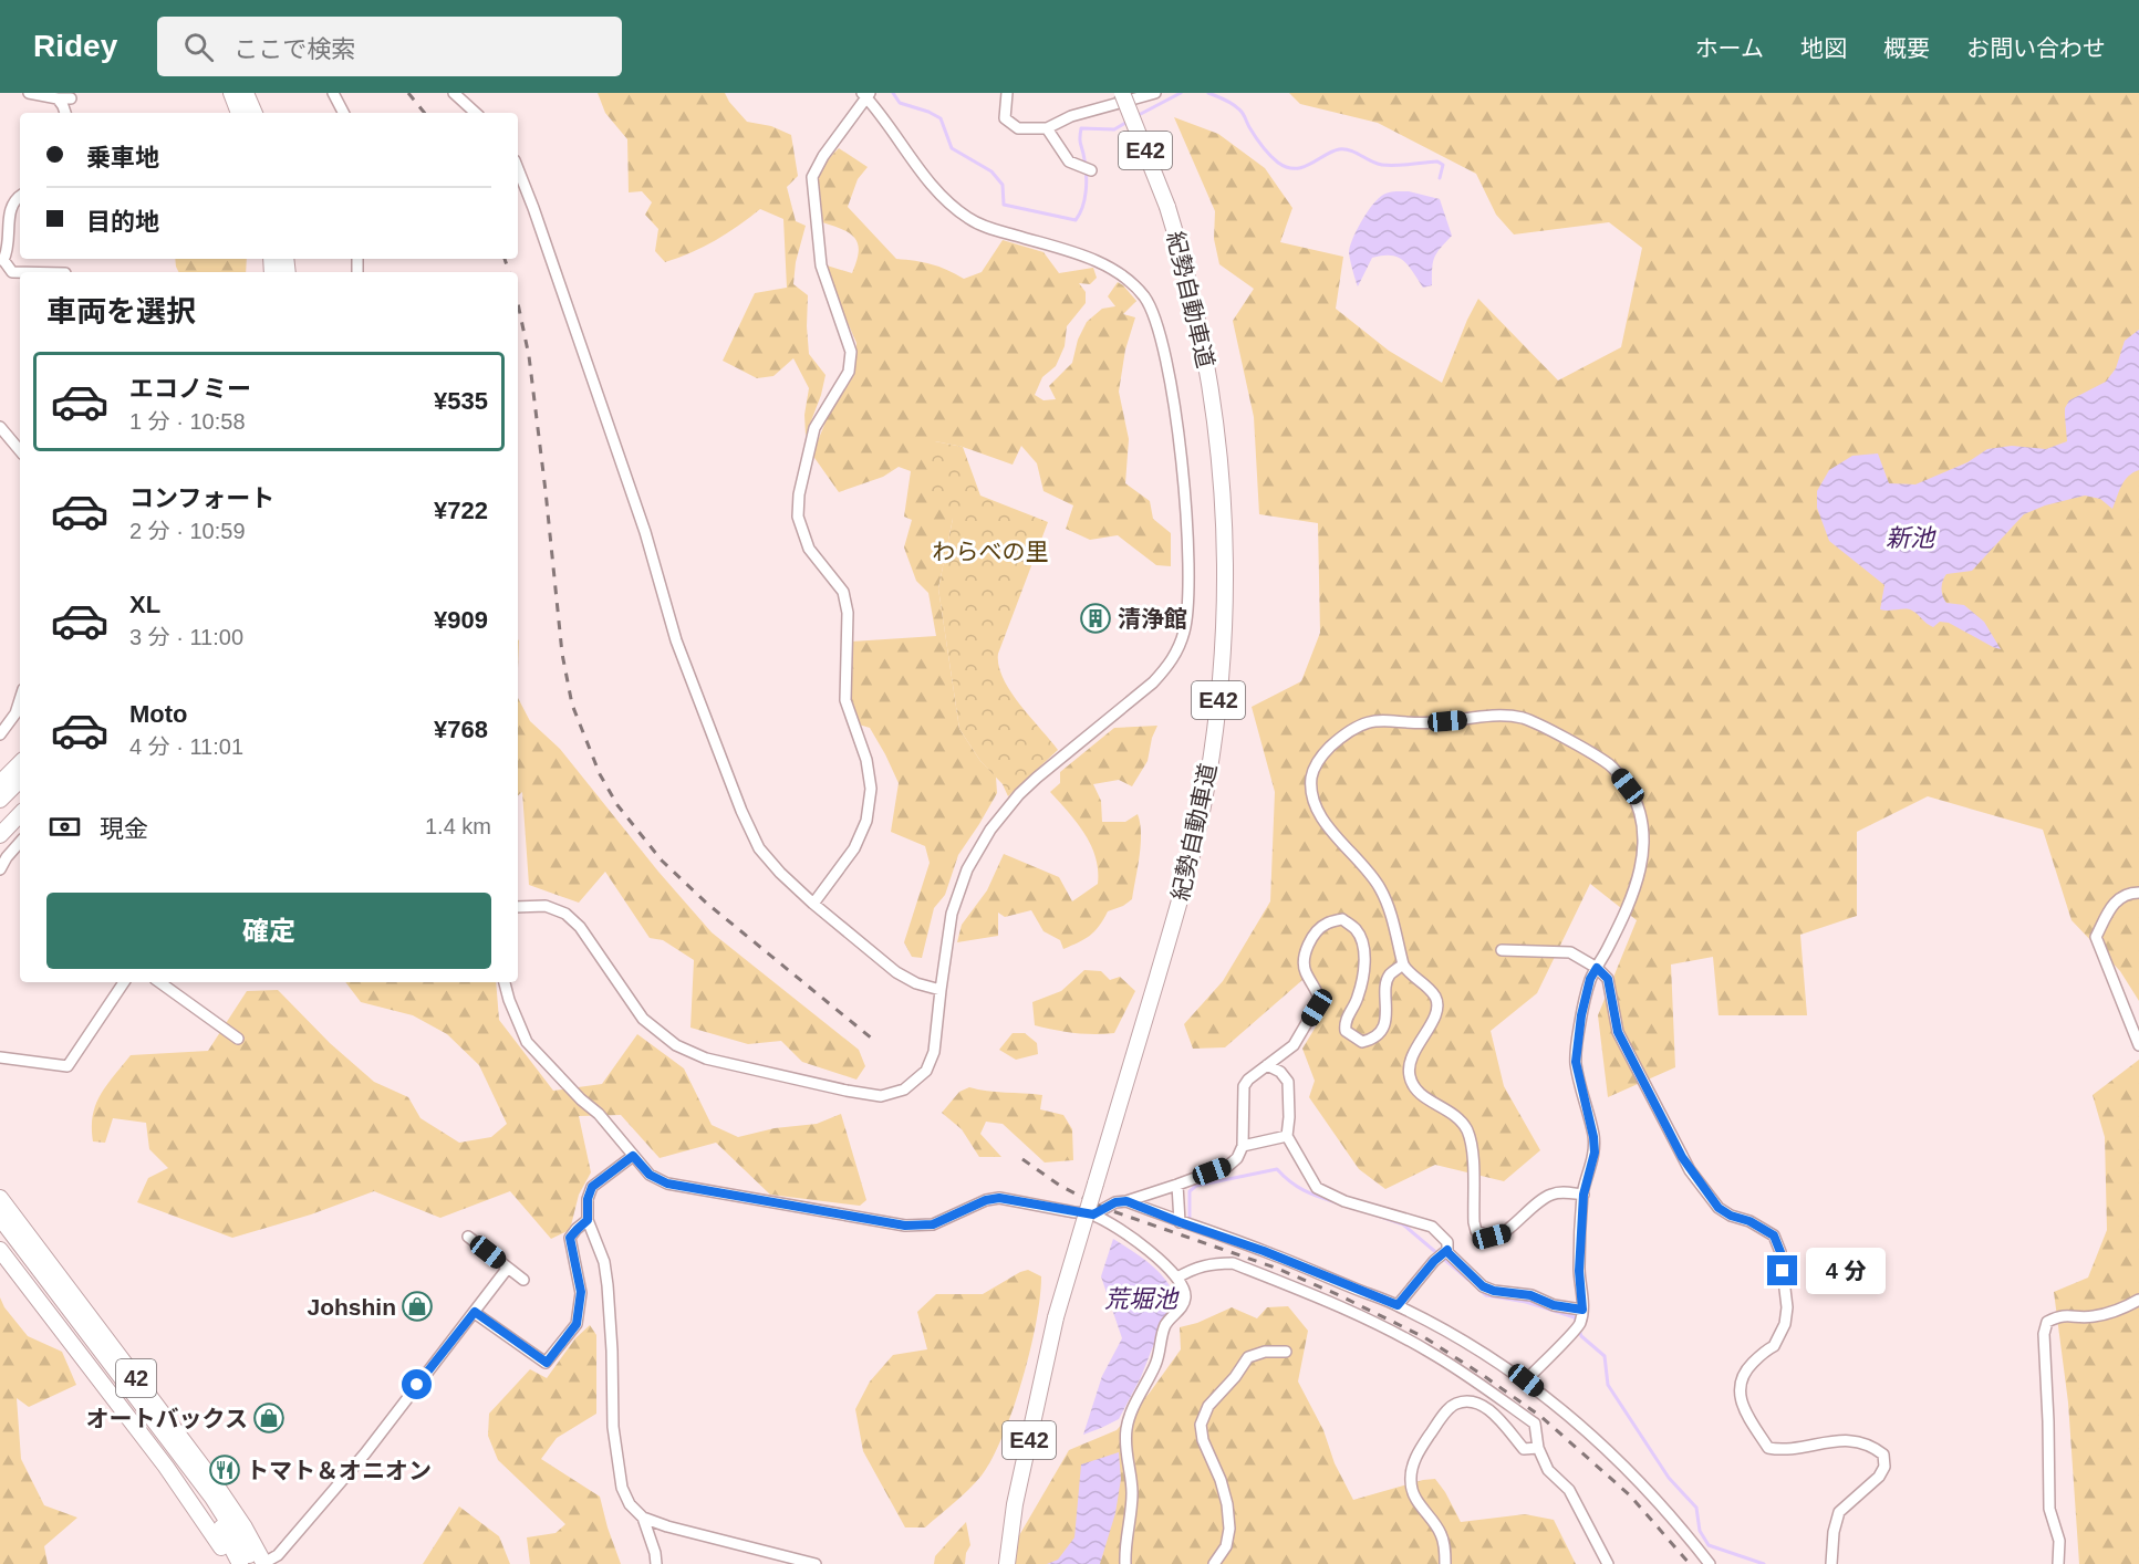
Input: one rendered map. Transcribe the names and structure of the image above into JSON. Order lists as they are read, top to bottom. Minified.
{"streets":{"highway":["E42","紀勢自動車道","42"]},"water":["新池","荒堀池"],"parks":["わらべの里"],"places":{"building":["清浄館"],"shop":["Johshin","オートバックス"],"restaurant":["トマト＆オニオン"]},"page":{"header":"Ridey","search":"ここで検索","nav":["ホーム","地図","概要","お問い合わせ"],"banner":["乗車地","目的地"],"heading":"車両を選択","list":[{"name":"エコノミー","note":"1 分 · 10:58","value":"¥535"},{"name":"コンフォート","note":"2 分 · 10:59","value":"¥722"},{"name":"XL","note":"3 分 · 11:00","value":"¥909"},{"name":"Moto","note":"4 分 · 11:01","value":"¥768"}],"pay":["現金","1.4 km"],"buttons":"確定","bubble":"4 分"}}
